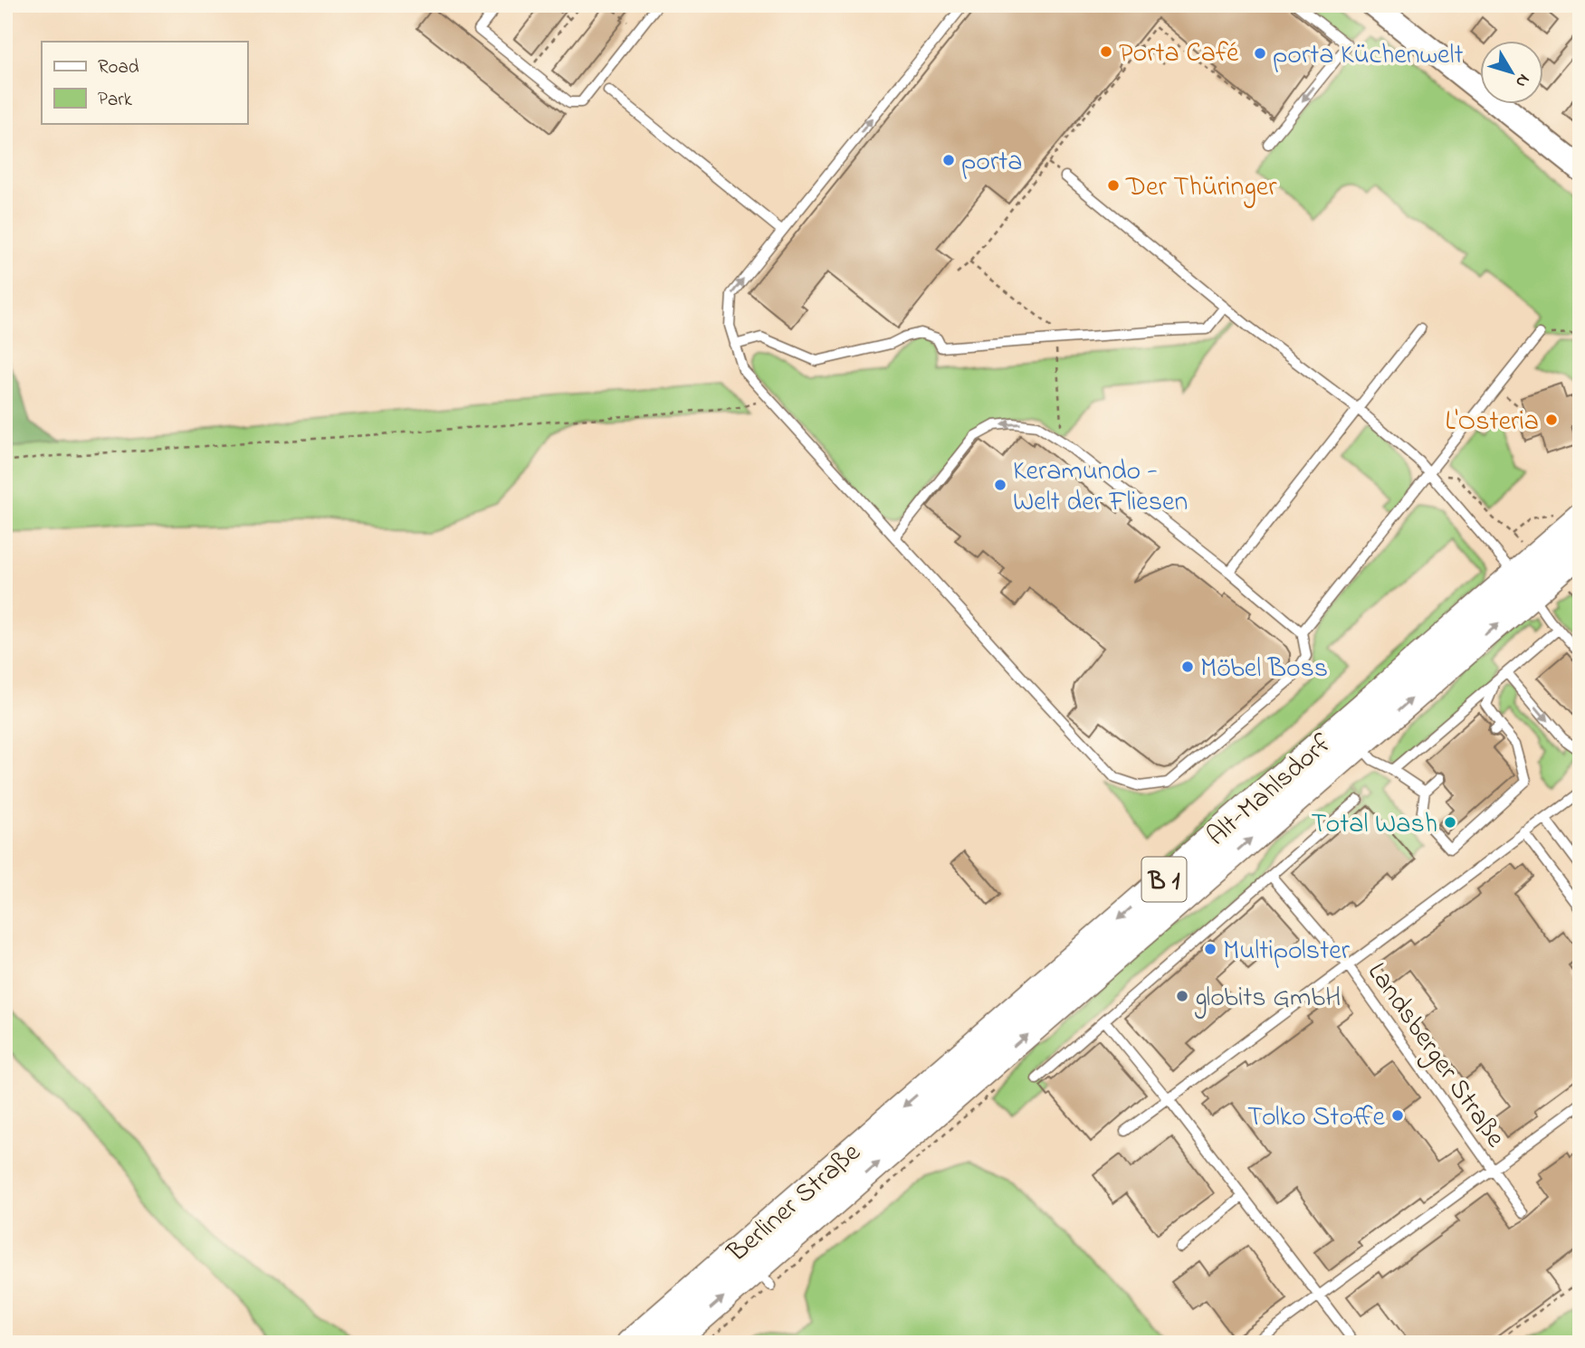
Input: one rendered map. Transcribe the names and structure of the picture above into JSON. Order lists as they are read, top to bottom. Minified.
{"streets":{"main road":["Alt-Mahlsdorf","B 1","Berliner Straße"],"lane":["Landsberger Straße"]},"crossings":[["Alt-Mahlsdorf","Berliner Straße"]],"places":["Porta Café","porta Küchenwelt","porta","Der Thüringer","L'Osteria","Keramundo - Welt der Fliesen","Möbel Boss","Total Wash","Multipolster","globits GmbH","Tolko Stoffe"],"legend":["Road","Park"],"north":"bottom right"}
